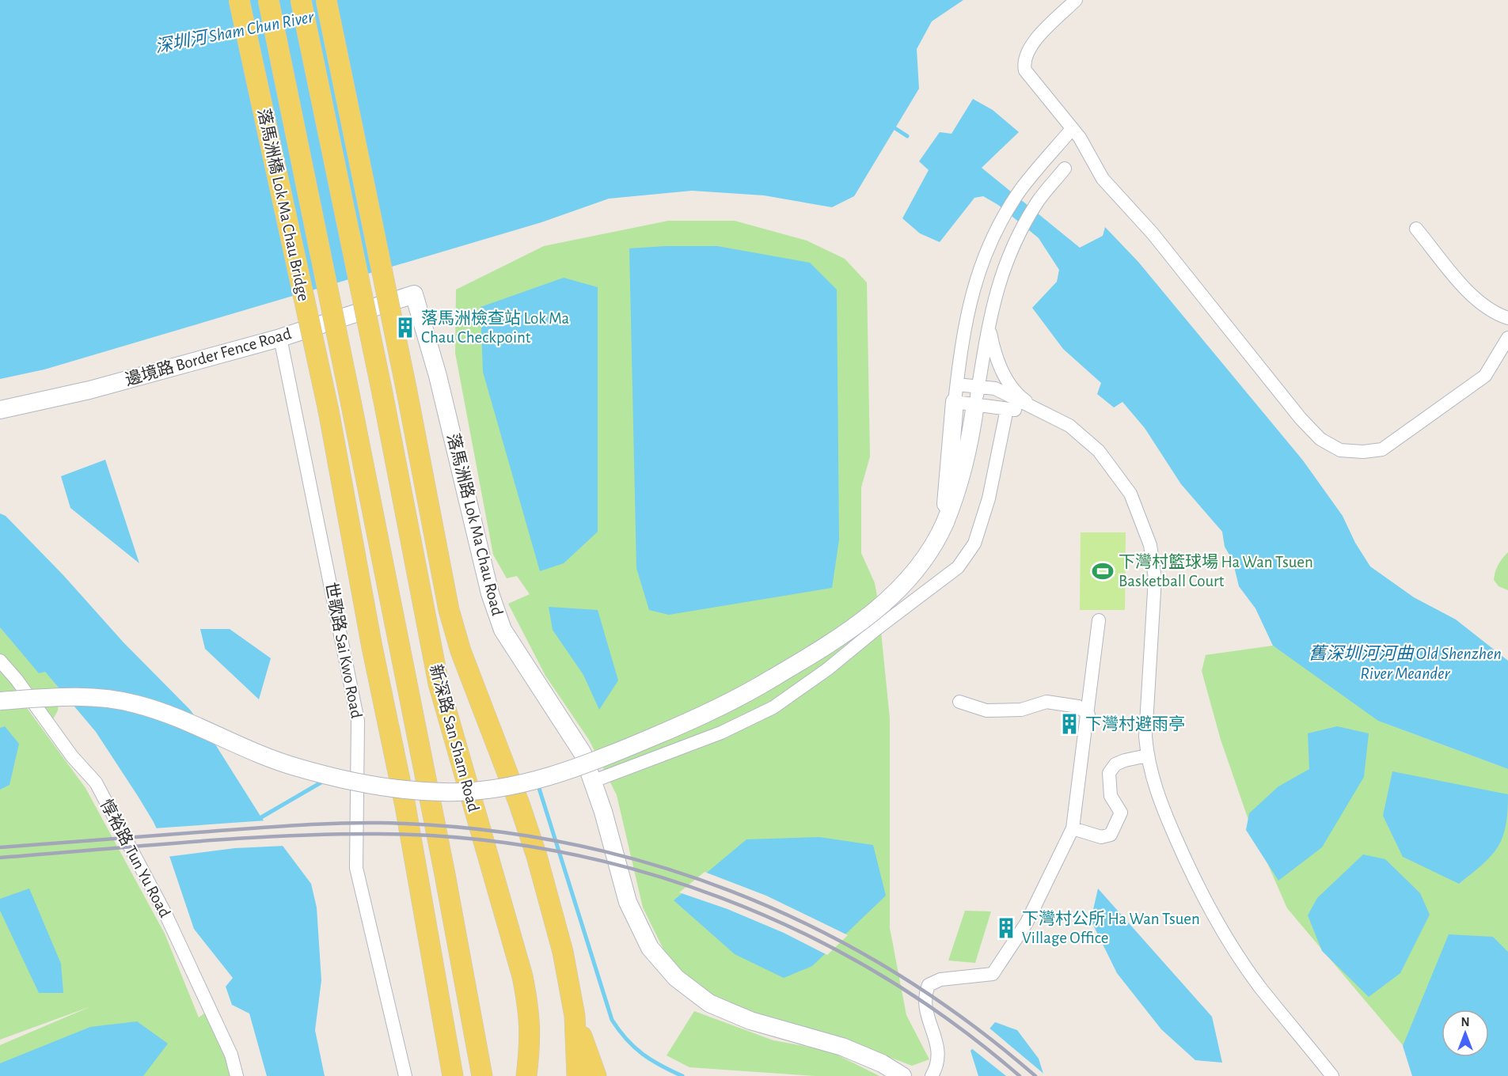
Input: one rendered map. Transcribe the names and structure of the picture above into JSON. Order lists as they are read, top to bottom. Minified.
{"streets":{"main road":["落馬洲橋 Lok Ma Chau Bridge","新深路 San Sham Road"],"street":["邊境路 Border Fence Road","落馬洲路 Lok Ma Chau Road","世歌路 Sai Kwo Road","惇裕路 Tun Yu Road"]},"crossings":[["落馬洲橋 Lok Ma Chau Bridge","新深路 San Sham Road"],["邊境路 Border Fence Road","落馬洲路 Lok Ma Chau Road"],["邊境路 Border Fence Road","世歌路 Sai Kwo Road"]],"water":["深圳河 Sham Chun River","舊深圳河河曲 Old Shenzhen River Meander"],"places":{"building":["落馬洲檢查站 Lok Ma Chau Checkpoint","下灣村避雨亭","下灣村公所 Ha Wan Tsuen Village Office"],"sports":["下灣村籃球場 Ha Wan Tsuen Basketball Court"]},"north":"top"}
